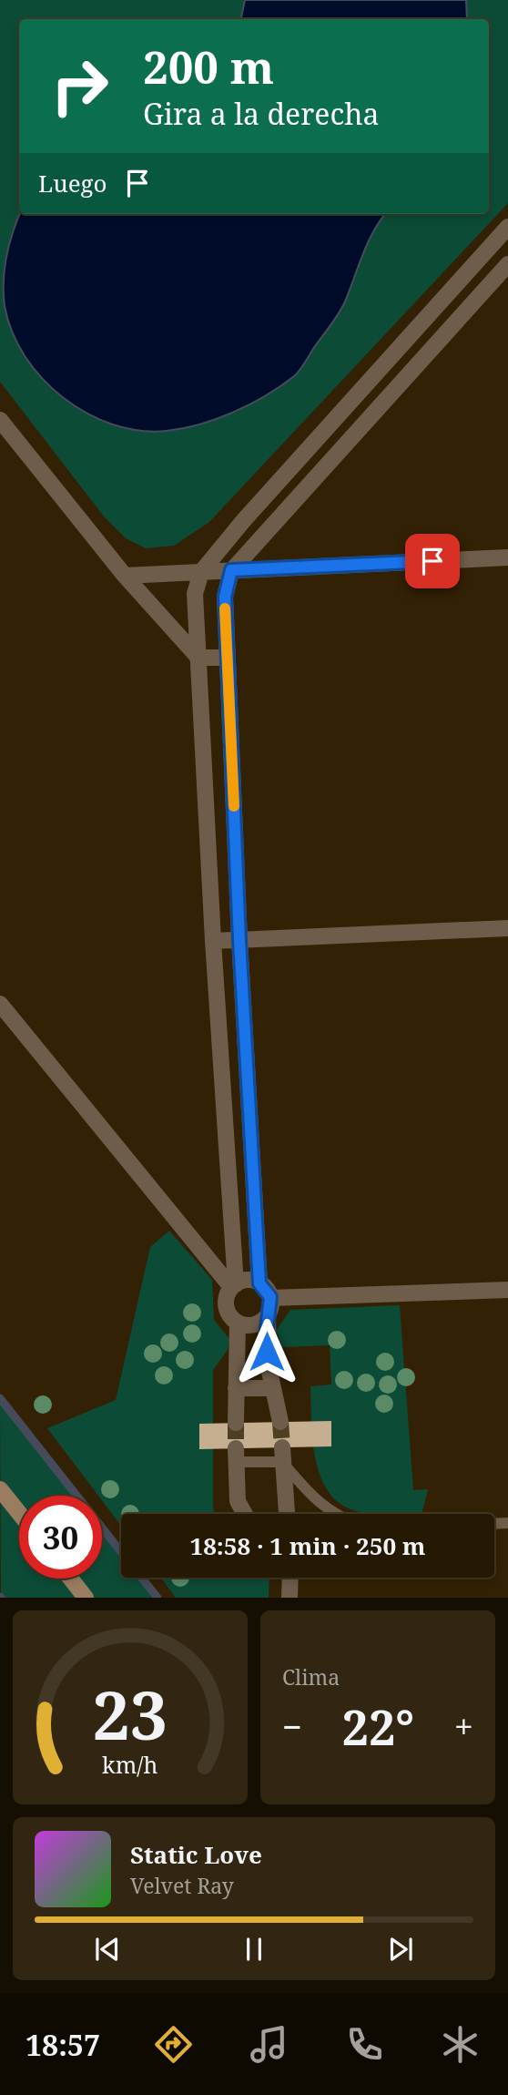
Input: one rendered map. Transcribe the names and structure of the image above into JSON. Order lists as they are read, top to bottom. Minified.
{"page":{"turn":["200 m","Gira a la derecha"],"then":"Luego","limit":"30","trip":"18:58 · 1 min · 250 m","tile":"Clima","heat":["−","22°","+"],"song":["Static Love","Velvet Ray"],"tabs":"18:57","gauge":["23","km/h"]}}
